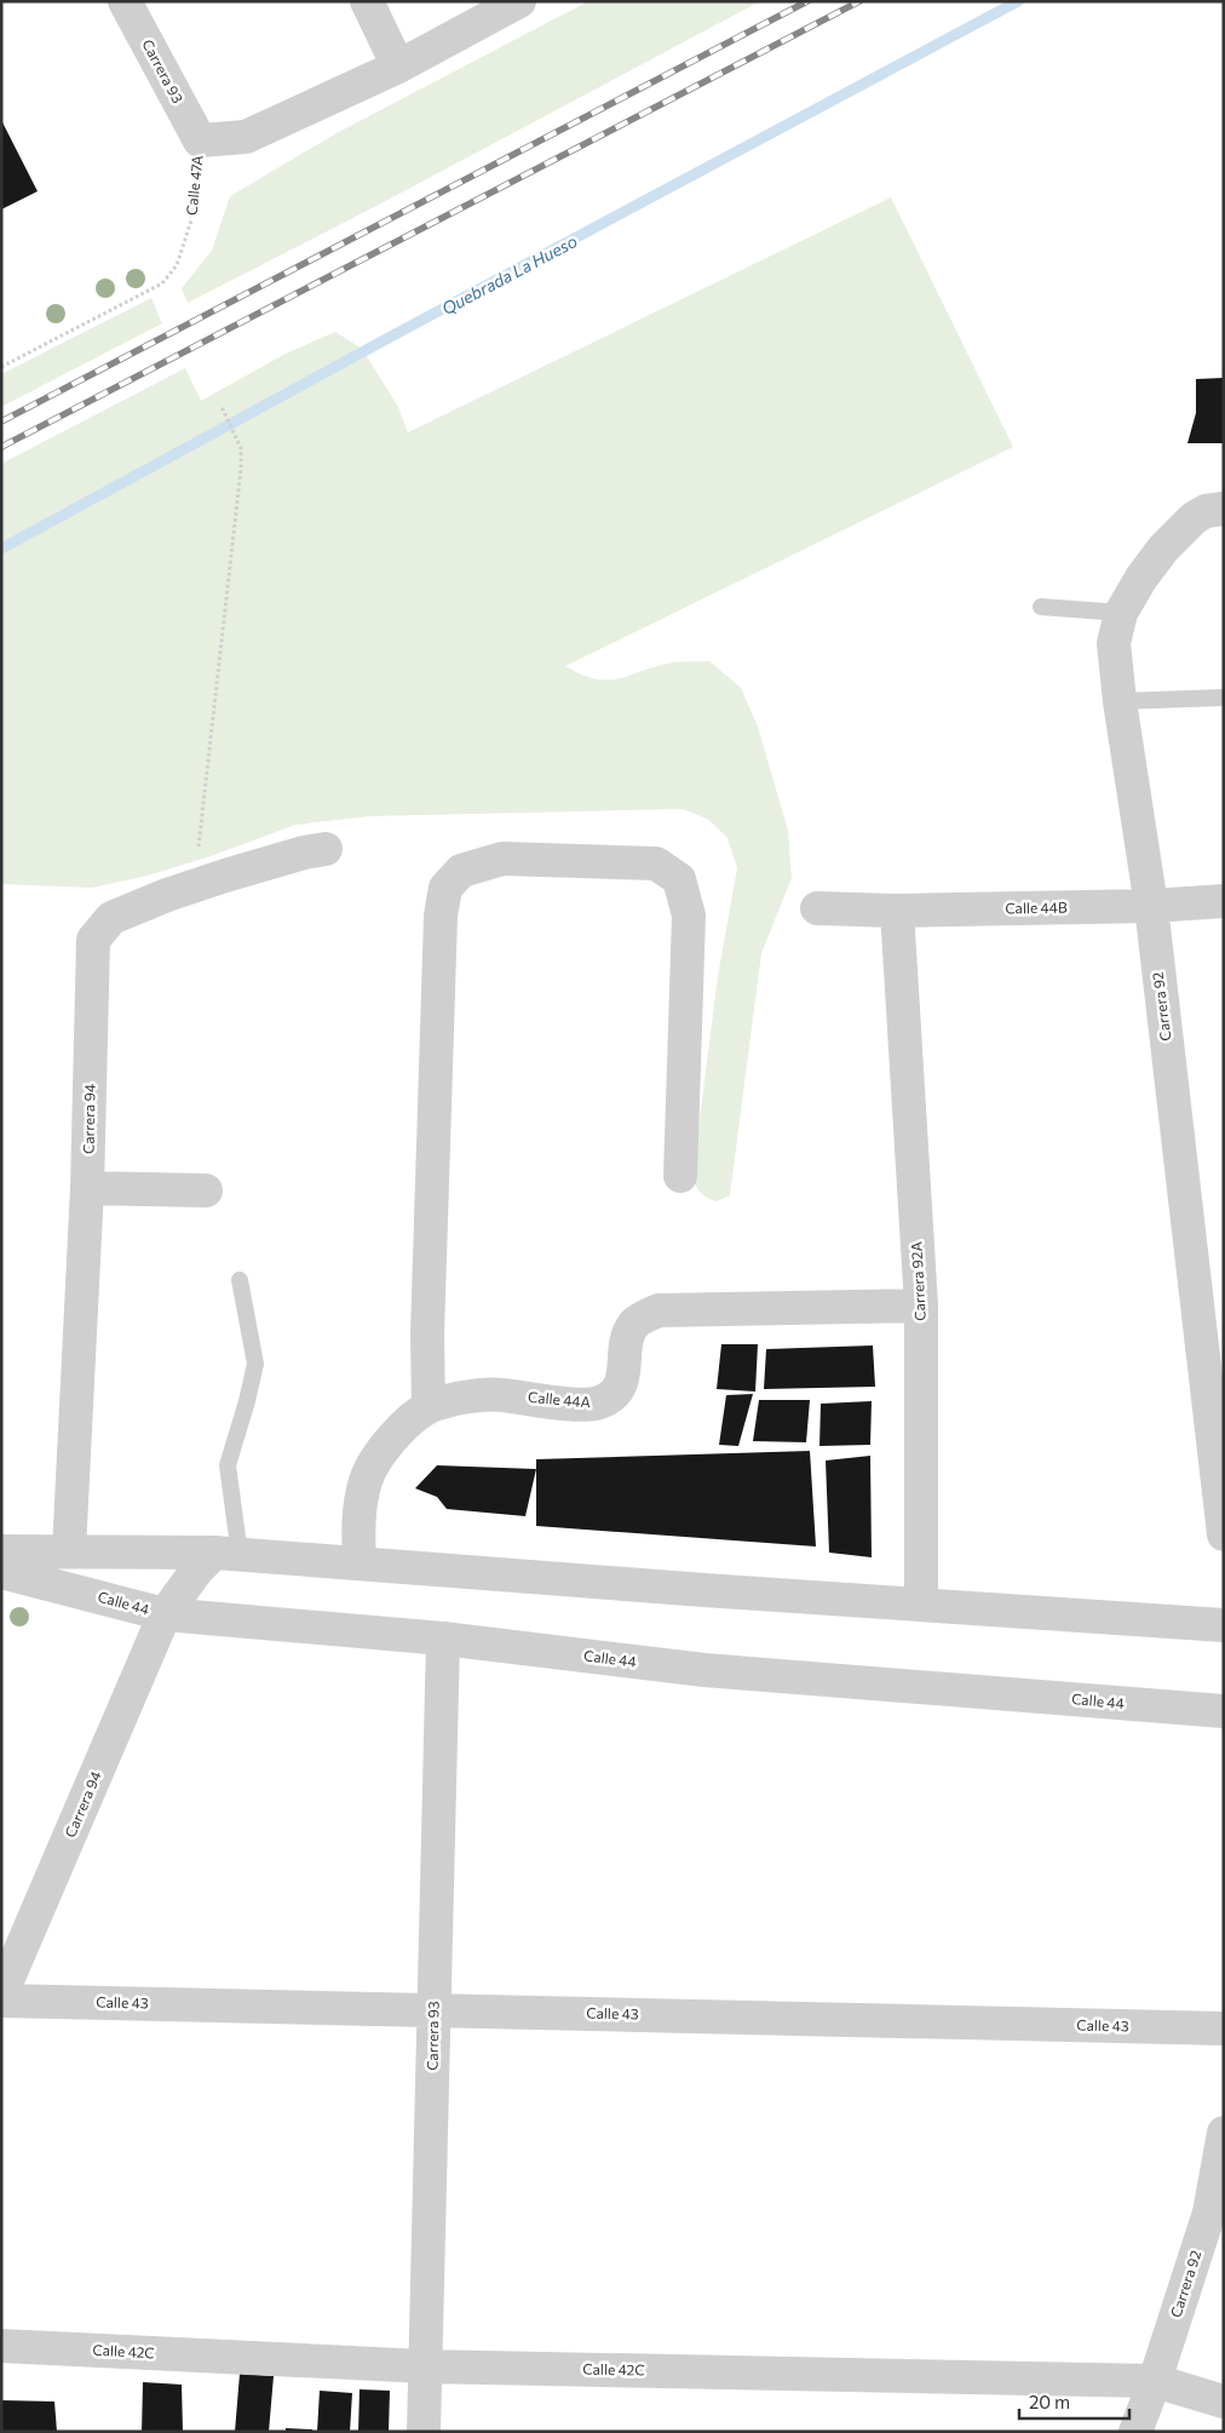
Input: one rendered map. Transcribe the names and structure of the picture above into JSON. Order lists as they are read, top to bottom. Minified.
{"streets":{"street":["Carrera 93","Calle 47A","Calle 44B","Carrera 92","Carrera 94","Carrera 92A","Calle 44A","Calle 44","Calle 43","Calle 42C"]},"crossings":[["Carrera 93","Calle 47A"],["Carrera 93","Calle 44"],["Carrera 93","Calle 43"],["Carrera 93","Calle 42C"],["Calle 44B","Carrera 92"],["Calle 44B","Carrera 92A"],["Carrera 92","Calle 42C"],["Carrera 94","Calle 44"],["Carrera 92A","Calle 44A"]],"water":["Quebrada La Hueso"],"scale_bar":"20 m"}
